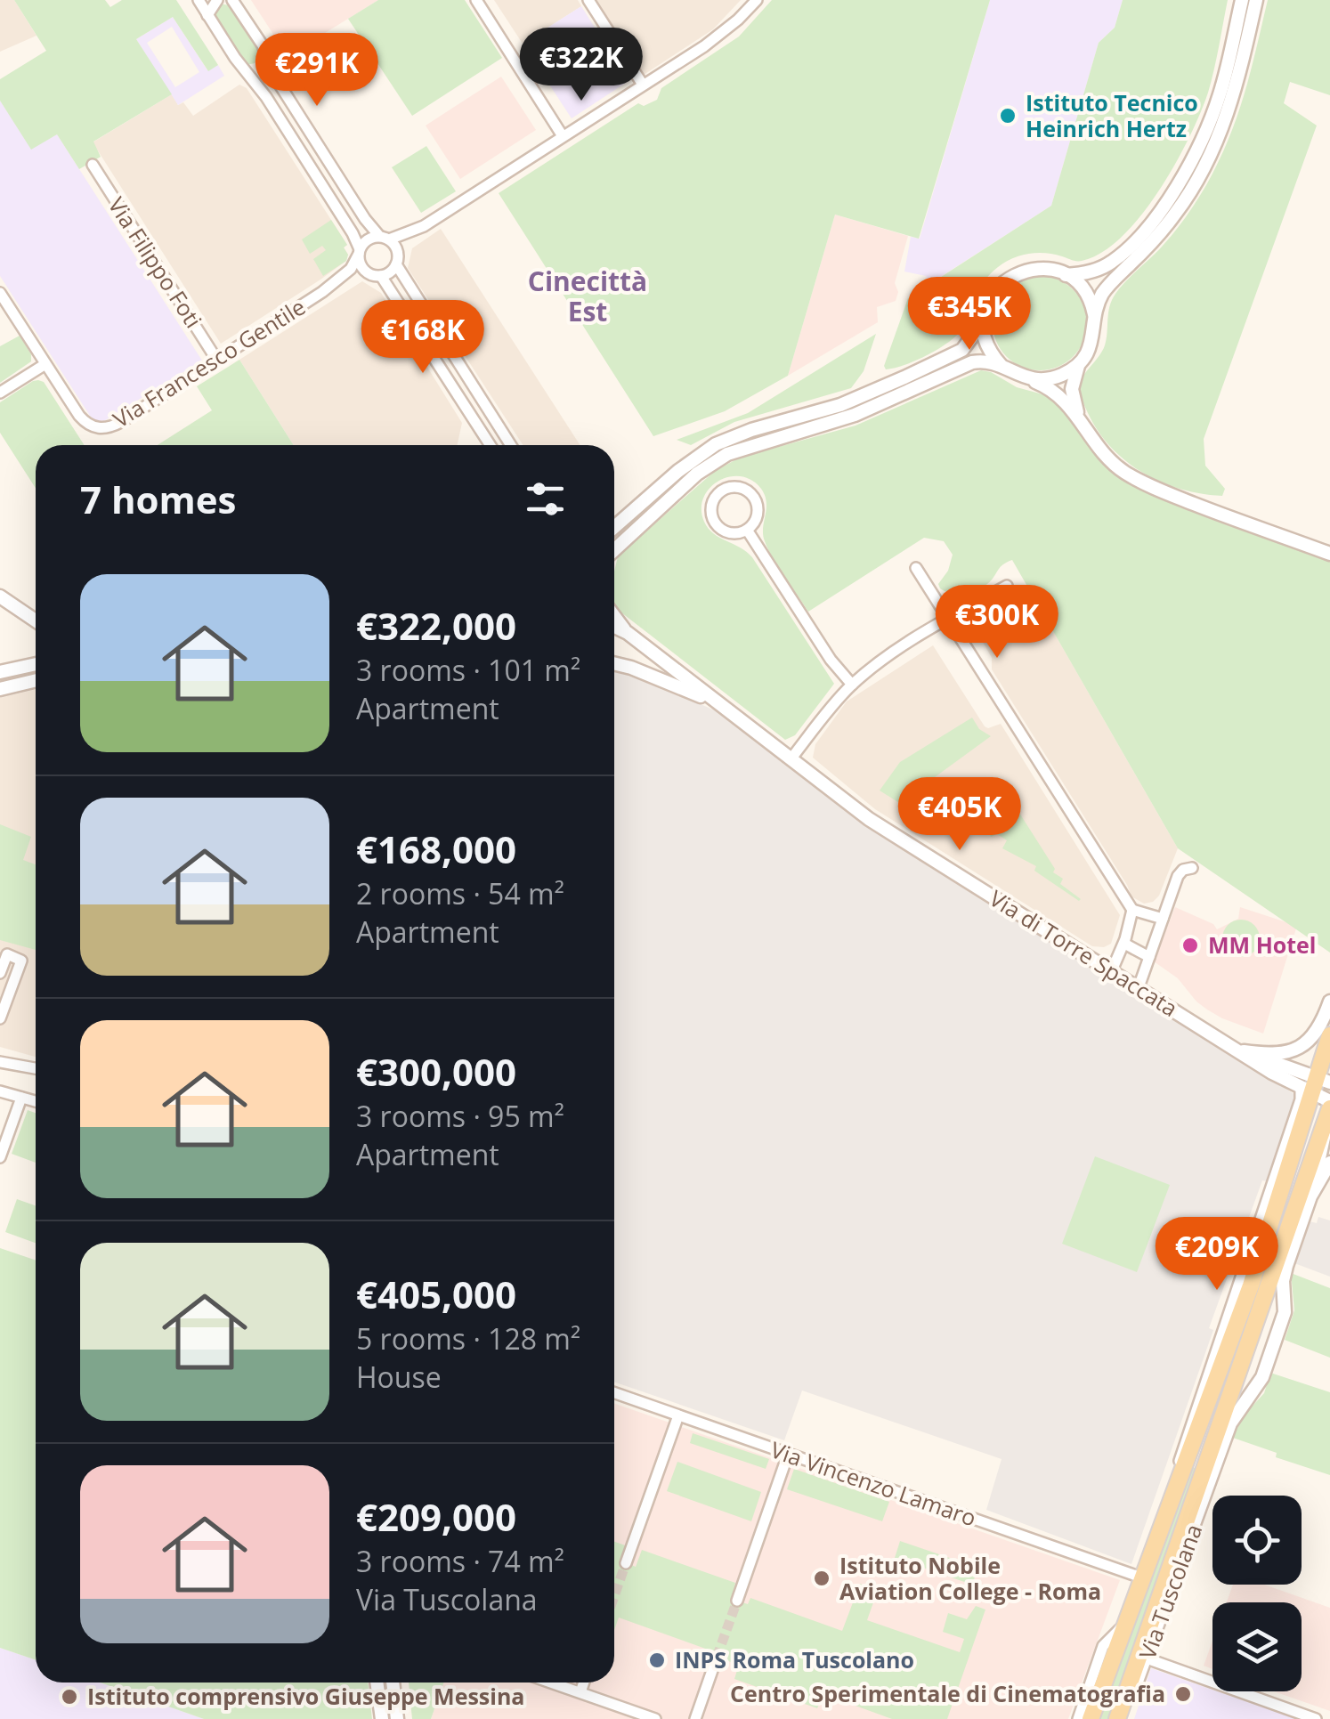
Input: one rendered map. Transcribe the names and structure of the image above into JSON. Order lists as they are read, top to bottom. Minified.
{"streets":{"main road":["Via Tuscolana"],"street":["Via Filippo Foti","Via Francesco Gentile","Via di Torre Spaccata","Via Vincenzo Lamaro"]},"crossings":[["Via Filippo Foti","Via Francesco Gentile"],["Via di Torre Spaccata","Via Tuscolana"],["Via Vincenzo Lamaro","Via Tuscolana"]],"districts":["Cinecittà Est"],"places":["Istituto Tecnico Heinrich Hertz","MM Hotel","Istituto Nobile Aviation College - Roma","INPS Roma Tuscolano","Centro Sperimentale di Cinematografia","Istituto comprensivo Giuseppe Messina"],"page":{"price":["€322K","€291K","€345K","€168K","€300K","€405K","€209K"],"heading":"7 homes","list":[{"name":"€322,000","note":"3 rooms · 101 m² · Apartment"},{"name":"€168,000","note":"2 rooms · 54 m² · Apartment"},{"name":"€300,000","note":"3 rooms · 95 m² · Apartment"},{"name":"€405,000","note":"5 rooms · 128 m² · House"},{"name":"€209,000","note":"3 rooms · 74 m² · Via Tuscolana"}]}}
